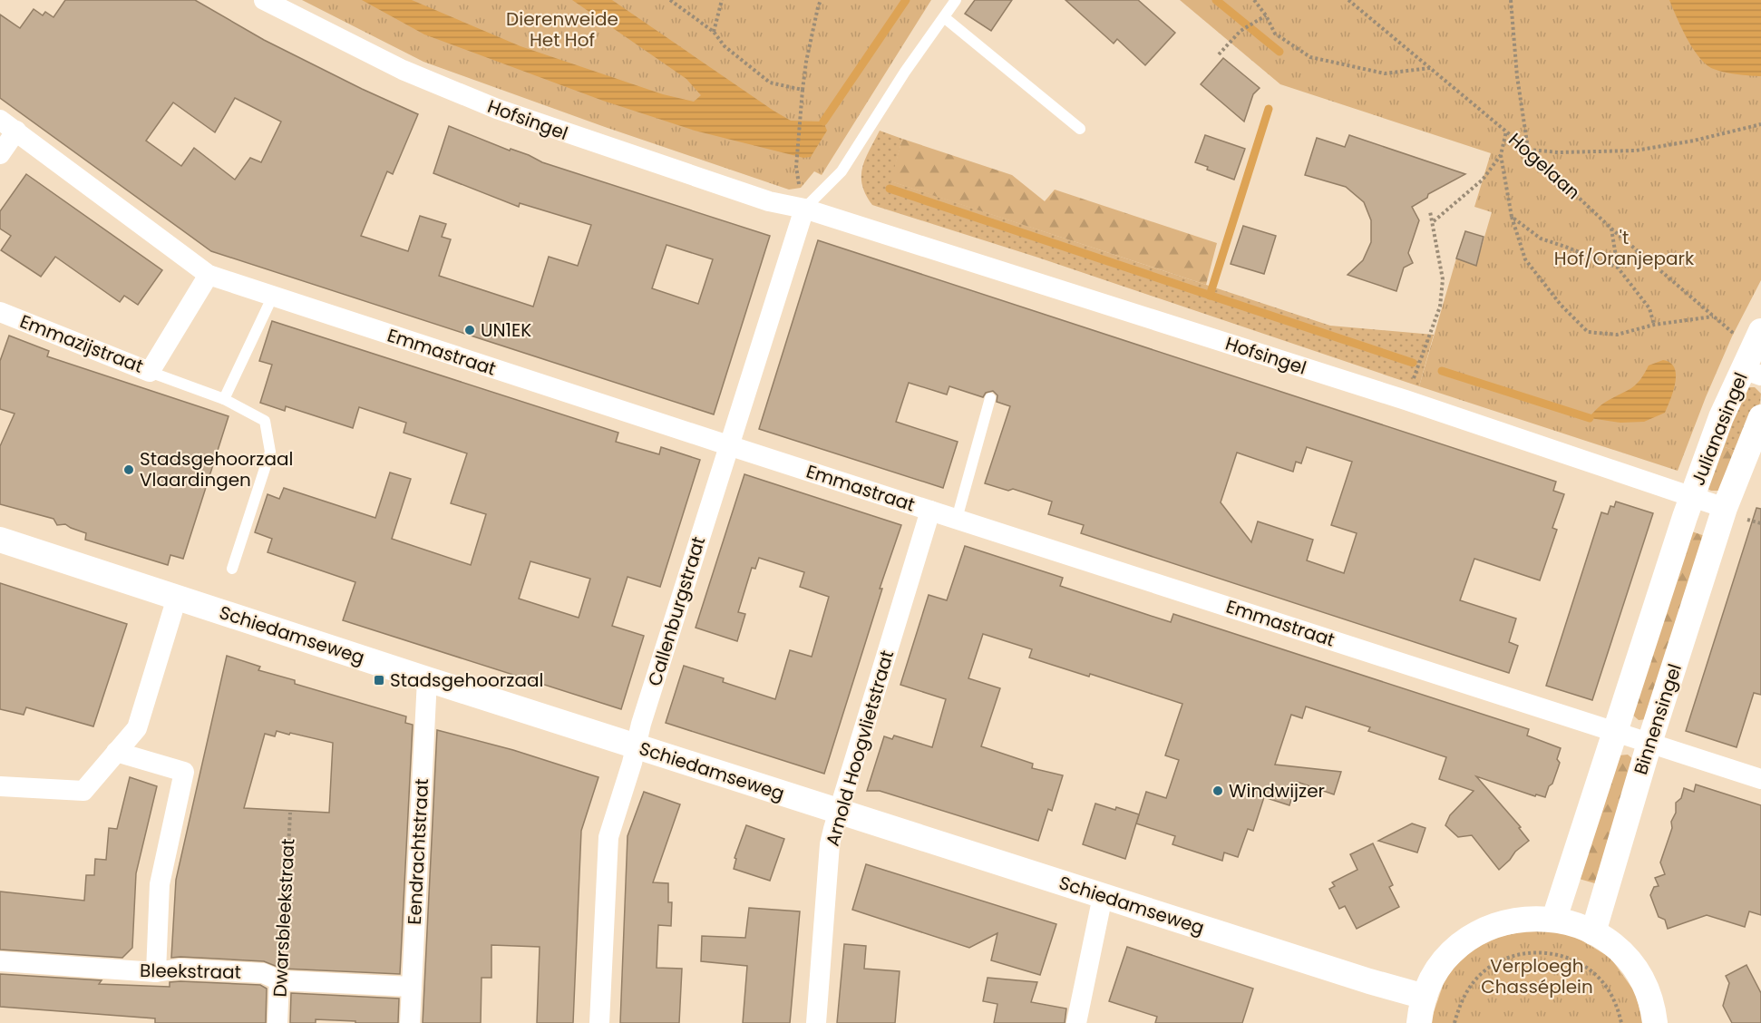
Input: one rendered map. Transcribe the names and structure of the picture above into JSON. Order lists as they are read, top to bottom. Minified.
{"streets":{"street":["Hofsingel","Emmazijstraat","Emmastraat","Julianasingel","Callenburgstraat","Schiedamseweg","Binnensingel","Arnold Hoogvlietstraat","Eendrachtstraat","Dwarsbleekstraat","Bleekstraat"],"path":["Hogelaan"]},"crossings":[["Hofsingel","Julianasingel"],["Hofsingel","Callenburgstraat"],["Hofsingel","Binnensingel"],["Hogelaan","Julianasingel"],["Emmazijstraat","Emmastraat"],["Emmastraat","Callenburgstraat"],["Emmastraat","Binnensingel"],["Emmastraat","Arnold Hoogvlietstraat"],["Julianasingel","Binnensingel"],["Callenburgstraat","Schiedamseweg"],["Schiedamseweg","Arnold Hoogvlietstraat"],["Schiedamseweg","Eendrachtstraat"],["Eendrachtstraat","Bleekstraat"],["Dwarsbleekstraat","Bleekstraat"]],"parks":["Dierenweide Het Hof","'t Hof/Oranjepark","Verploegh Chasséplein"],"places":{"other":["UN1EK","Stadsgehoorzaal Vlaardingen","Windwijzer"],"transit":["Stadsgehoorzaal"]}}
